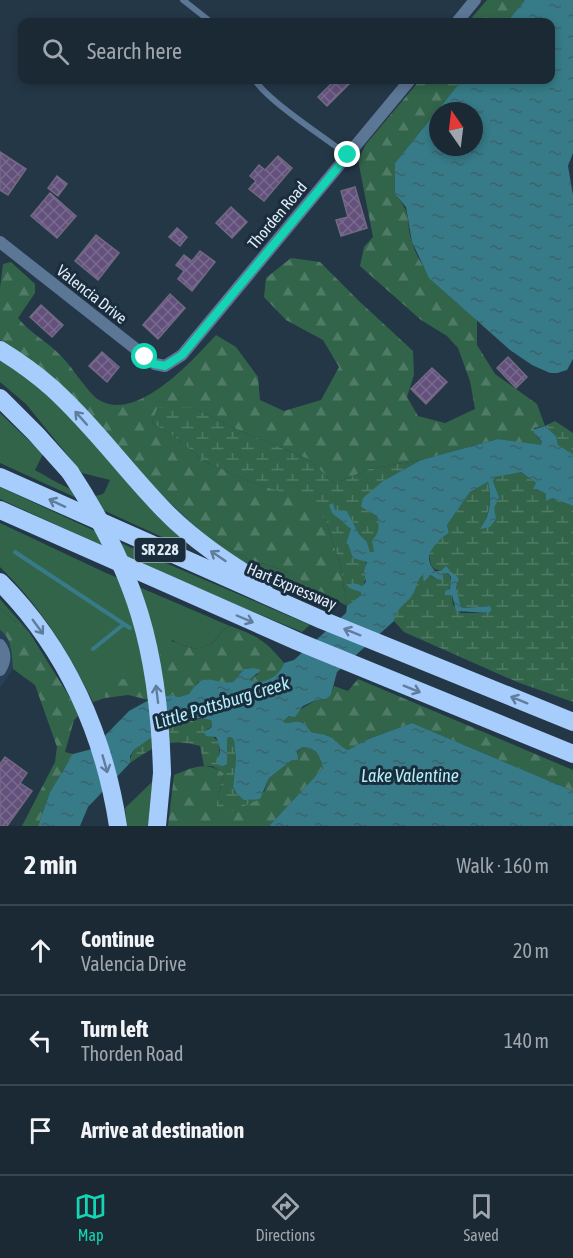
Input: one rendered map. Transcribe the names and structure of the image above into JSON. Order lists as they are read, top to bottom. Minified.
{"streets":{"highway":["SR 228","Hart Expressway"],"street":["Thorden Road","Valencia Drive"]},"crossings":[["Thorden Road","Valencia Drive"]],"water":["Little Pottsburg Creek","Lake Valentine"],"north":"top","page":{"search":"Search here","heading":["2 min","Walk · 160 m"],"list":[["Continue","Valencia Drive","20 m"],["Turn left","Thorden Road","140 m"],"Arrive at destination"],"nav":["Map","Directions","Saved"]}}
